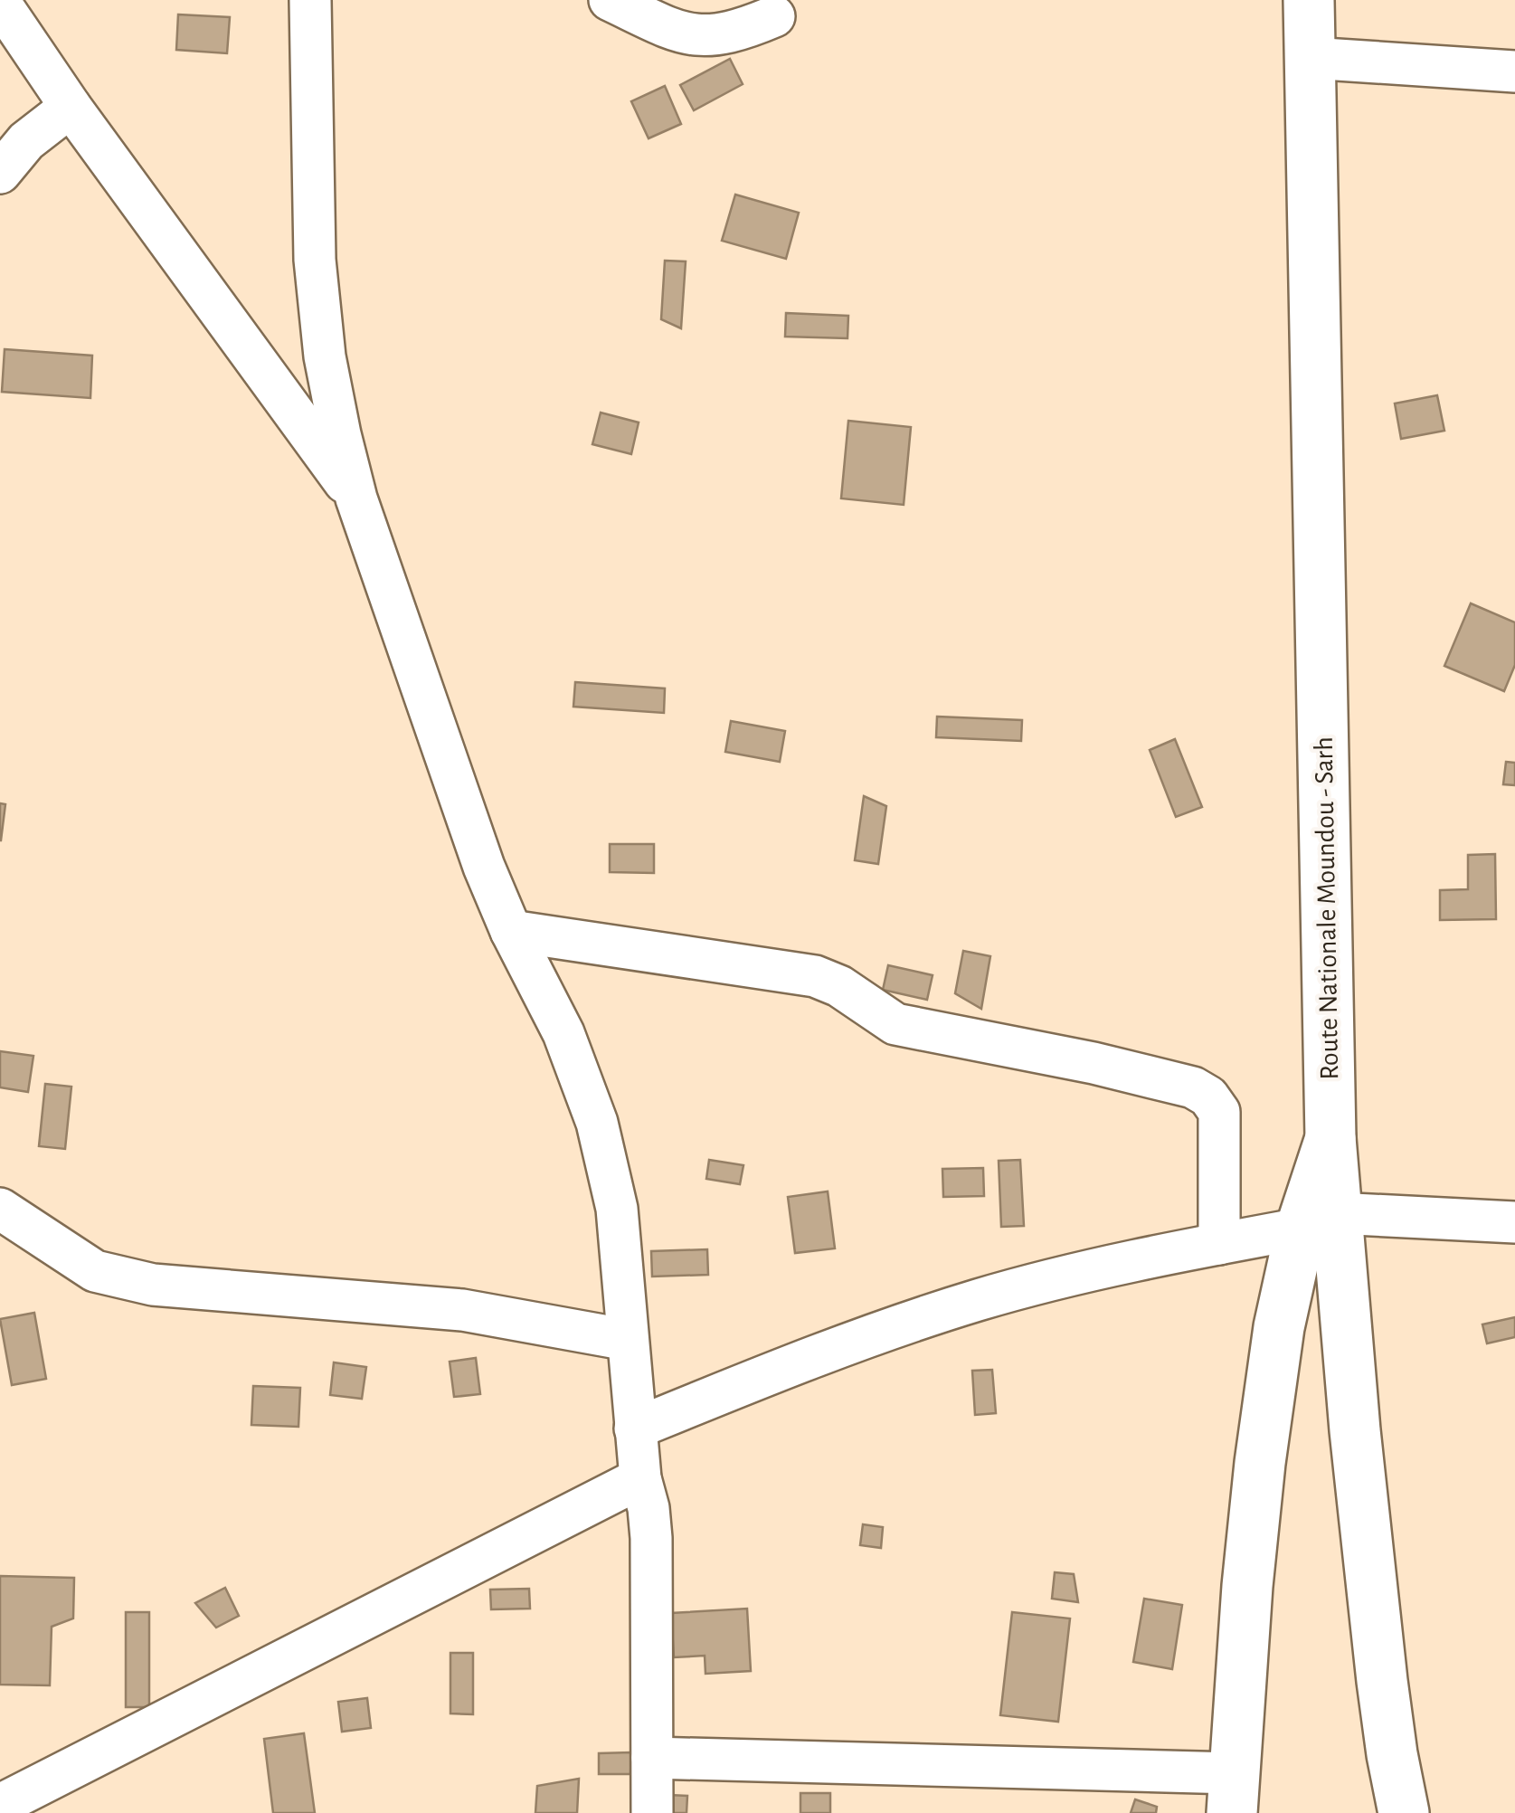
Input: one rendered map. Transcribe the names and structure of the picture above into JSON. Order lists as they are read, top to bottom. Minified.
{"streets":{"main road":["Route Nationale Moundou - Sarh"]}}
